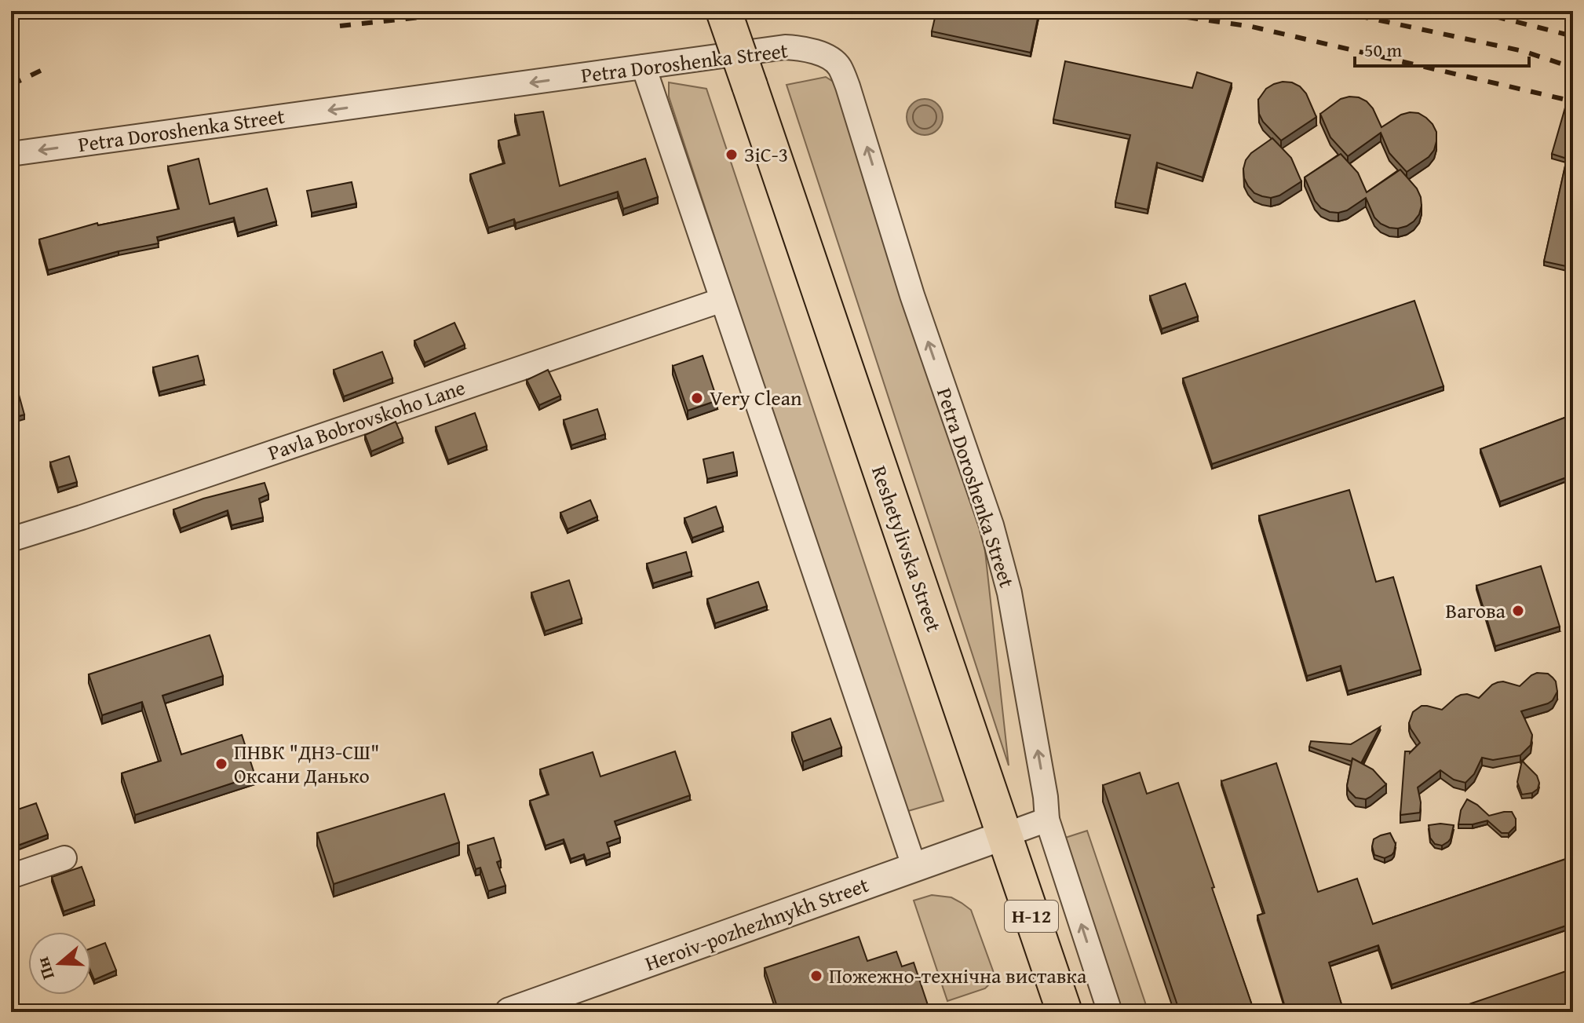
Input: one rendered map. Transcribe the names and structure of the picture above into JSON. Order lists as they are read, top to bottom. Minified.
{"streets":{"main road":["Reshetylivska Street","Н-12"],"street":["Petra Doroshenka Street","Pavla Bobrovskoho Lane","Heroiv-pozhezhnykh Street"]},"crossings":[["Reshetylivska Street","Heroiv-pozhezhnykh Street"]],"places":["ЗіС-3","Very Clean","Вагова","ПНВК \"ДНЗ-СШ\" Оксани Данько","Пожежно-технічна виставка"],"scale_bar":"50 m","north":"left"}
